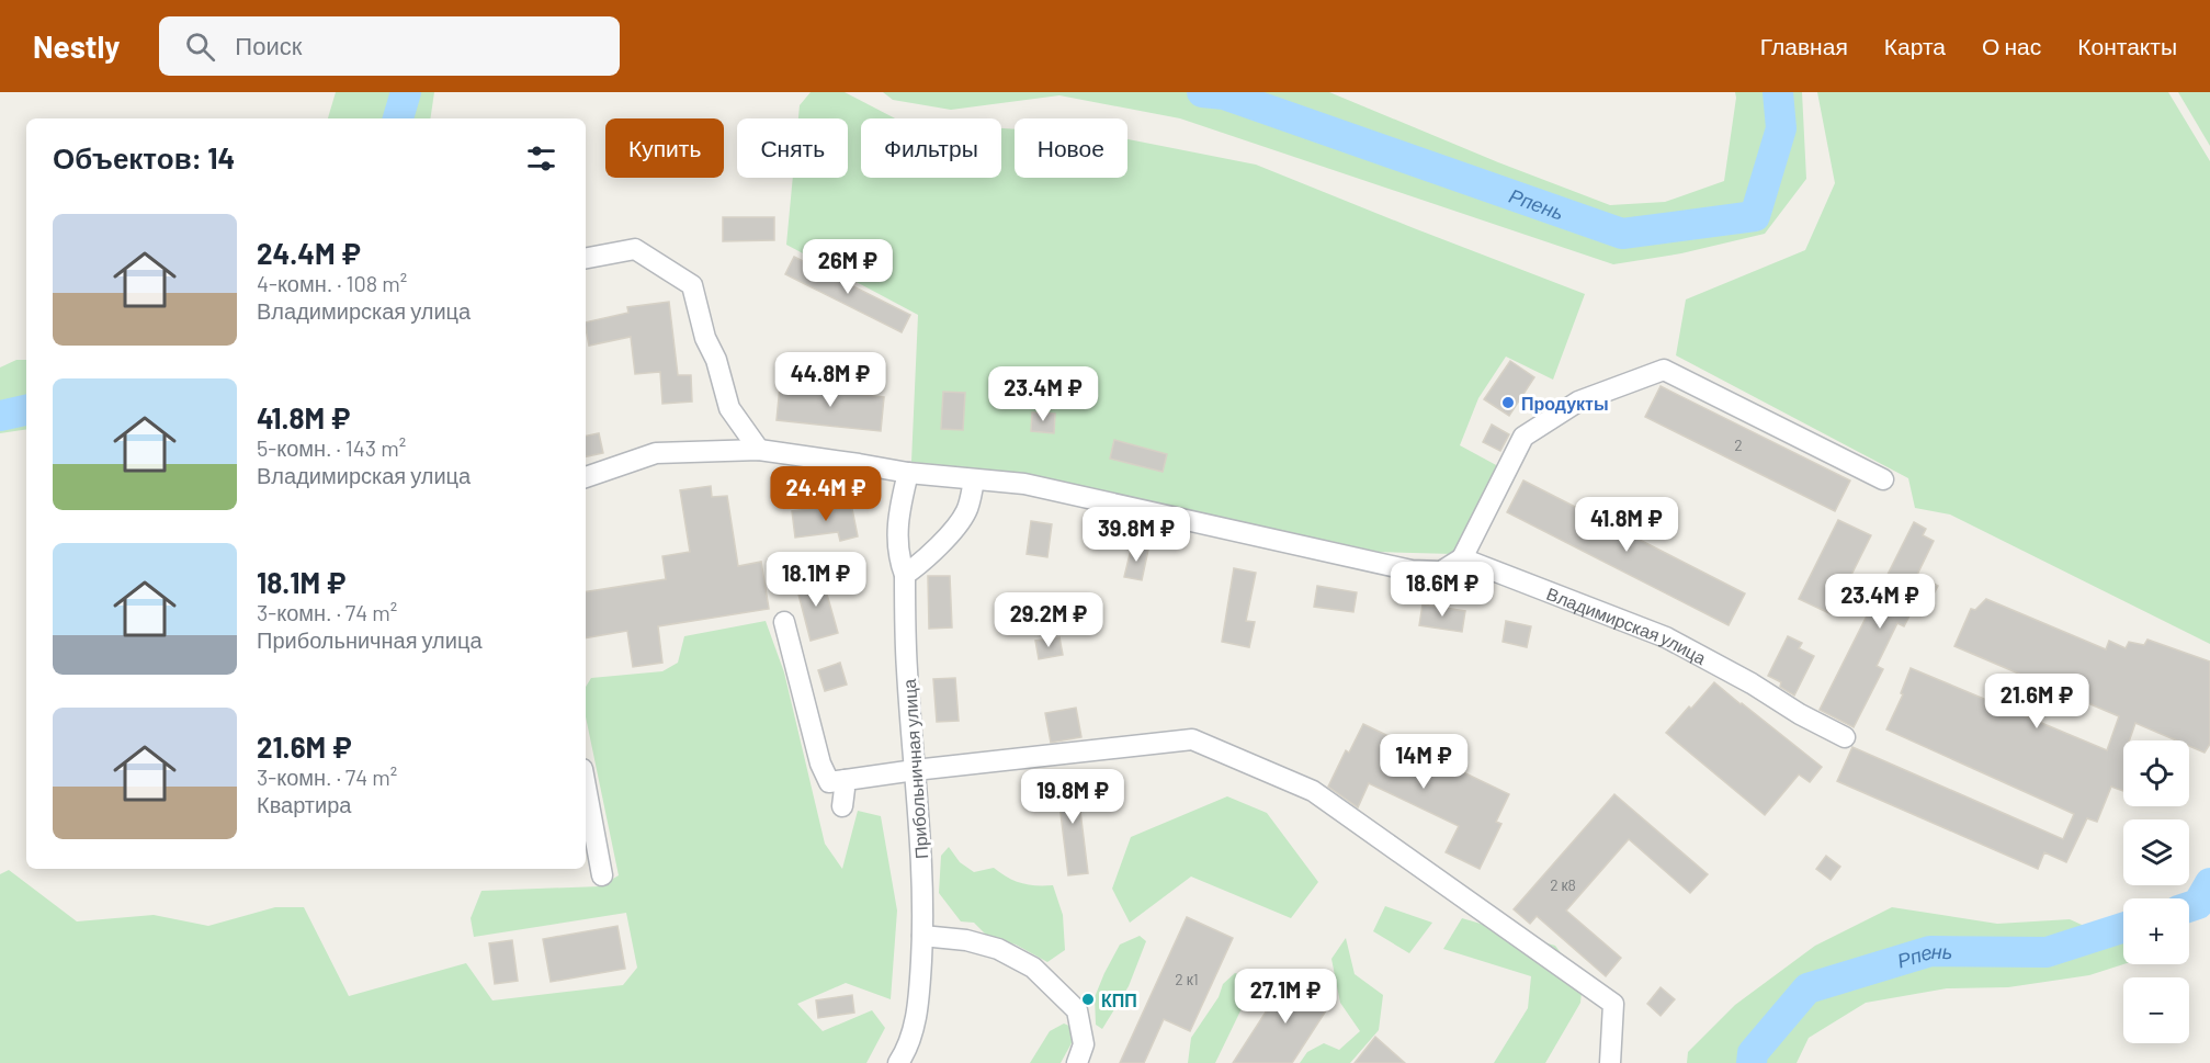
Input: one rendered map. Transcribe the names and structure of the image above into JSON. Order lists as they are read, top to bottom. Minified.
{"streets":{"street":["Владимирская улица","Прибольничная улица"]},"water":["Рпень"],"places":["Продукты","КПП"],"house_numbers":["2","2 к8","2 к1"],"page":{"header":"Nestly","search":"Поиск","nav":["Главная","Карта","О нас","Контакты"],"chip":["Купить","Снять","Фильтры","Новое"],"heading":"Объектов: 14","list":[{"name":"24.4M ₽","note":"4-комн. · 108 m² · Владимирская улица"},{"name":"41.8M ₽","note":"5-комн. · 143 m² · Владимирская улица"},{"name":"18.1M ₽","note":"3-комн. · 74 m² · Прибольничная улица"},{"name":"21.6M ₽","note":"3-комн. · 74 m² · Квартира"}],"price":["26M ₽","44.8M ₽","23.4M ₽","24.4M ₽","41.8M ₽","39.8M ₽","18.1M ₽","18.6M ₽","23.4M ₽","29.2M ₽","21.6M ₽","14M ₽","19.8M ₽","27.1M ₽"],"map_buttons":["+","−"]}}
